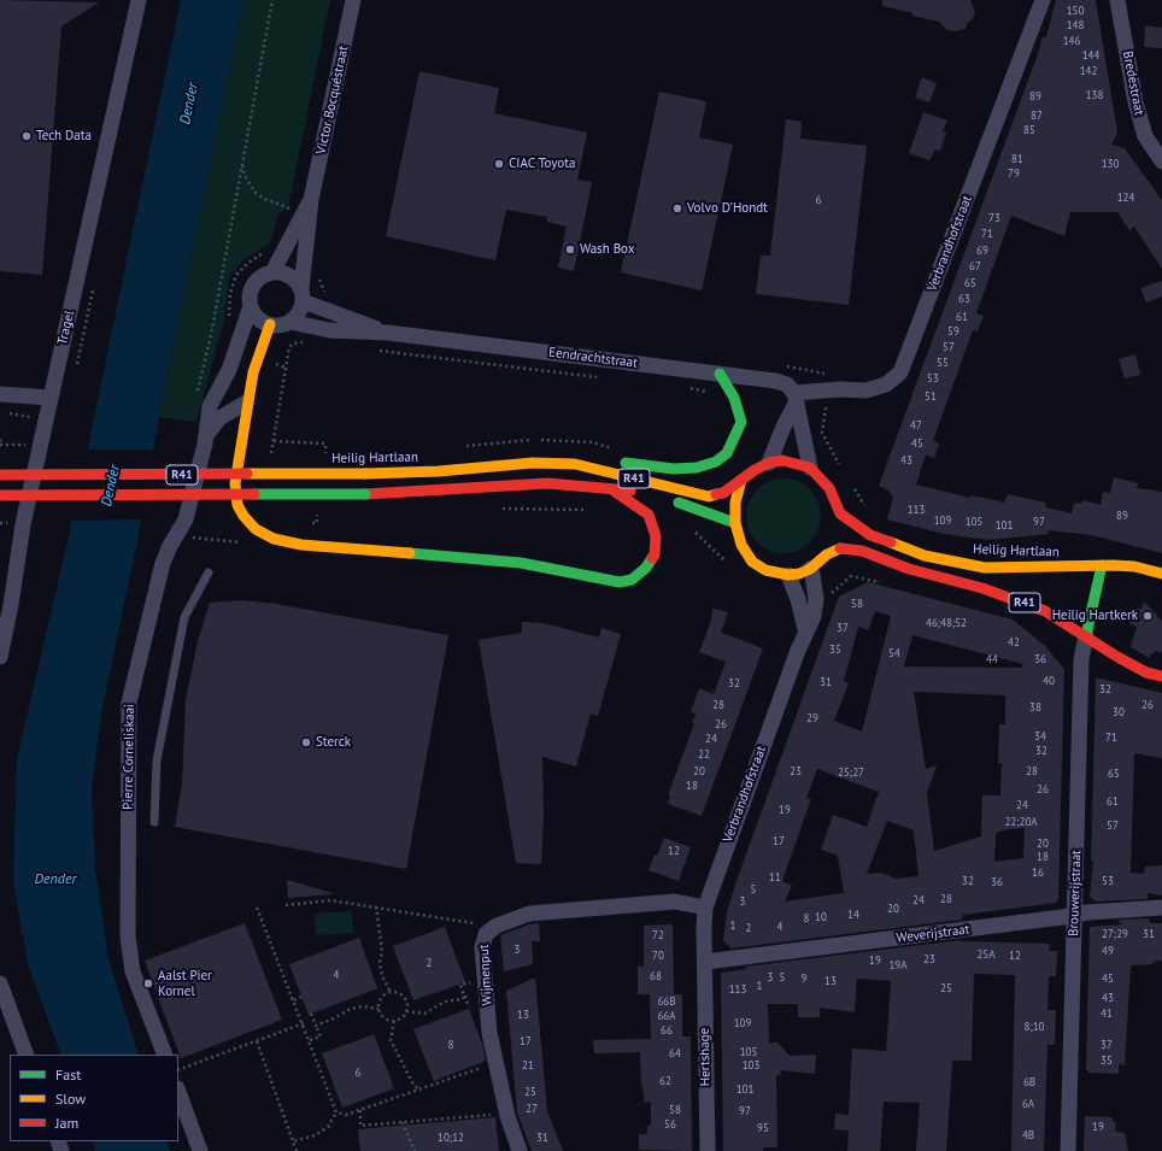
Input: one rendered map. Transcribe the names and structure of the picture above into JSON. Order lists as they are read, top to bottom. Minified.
{"streets":{"main road":["Heilig Hartlaan","R41"],"street":["Bredestraat","Victor Bocquéstraat","Verbrandhofstraat","Tragel","Eendrachtstraat","Pierre Corneliskaai","Brouwerijstraat","Weverijstraat","Wijmenput","Hertshage"]},"crossings":[["Victor Bocquéstraat","Eendrachtstraat"],["Victor Bocquéstraat","Pierre Corneliskaai"],["Verbrandhofstraat","Eendrachtstraat"],["Verbrandhofstraat","R41"],["Verbrandhofstraat","Weverijstraat"],["Verbrandhofstraat","Wijmenput"],["Verbrandhofstraat","Hertshage"],["Eendrachtstraat","Pierre Corneliskaai"],["Heilig Hartlaan","R41"],["R41","Brouwerijstraat"],["Brouwerijstraat","Weverijstraat"],["Weverijstraat","Hertshage"]],"water":["Dender"],"places":["Tech Data","CIAC Toyota","Volvo D'Hondt","Wash Box","Heilig Hartkerk","Sterck","Aalst Pier Kornel"],"house_numbers":["150","148","146","144","142","138","89","87","85","81","130","79","124","6","73","71","69","67","65","63","61","59","57","55","53","51","47","45","43","113","89","109","105","97","101","58","46;48;52","37","42","35","54","44","36","40","31","32","32","28","26","38","30","29","26","34","71","24","32","22","20","23","28","25;27","65","18","26","61","24","19","22;20A","57","17","20","12","18","16","11","32","53","36","5","28","24","3","20","14","10","8","1","4","2","27;29","31","72","3","49","25A","70","12","23","19","2","19A","4","68","3","5","9","45","13","1","25","113","43","66B","41","13","66A","109","8;10","66","17","8","37","105","64","35","21","103","6","62","6B","101","25","6A","27","58","97","56","19","95","4B","10;12","31"],"legend":["Fast","Slow","Jam"]}
